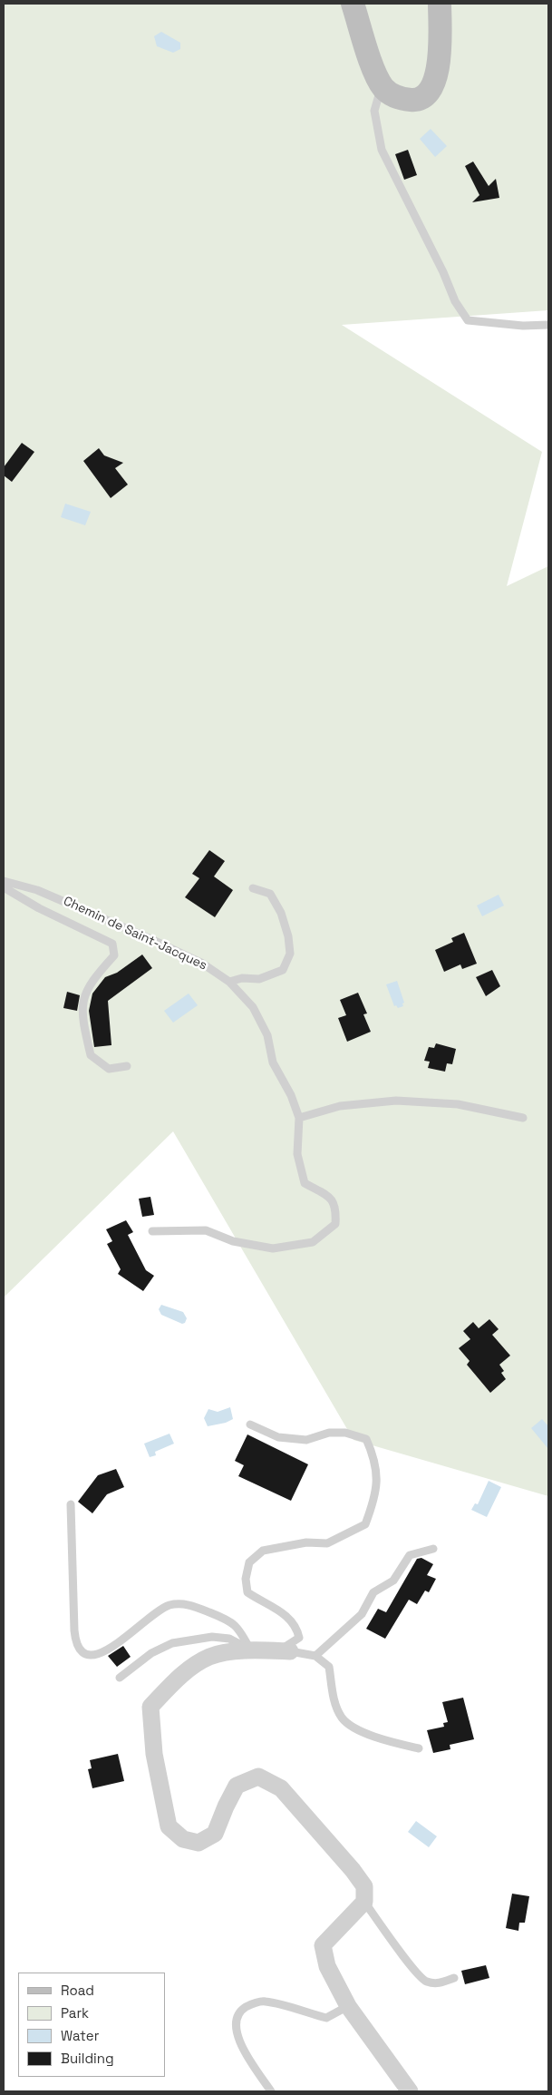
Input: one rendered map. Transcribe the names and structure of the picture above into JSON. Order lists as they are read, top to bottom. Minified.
{"streets":{"lane":["Chemin de Saint-Jacques"]},"legend":["Road","Park","Water","Building"]}
